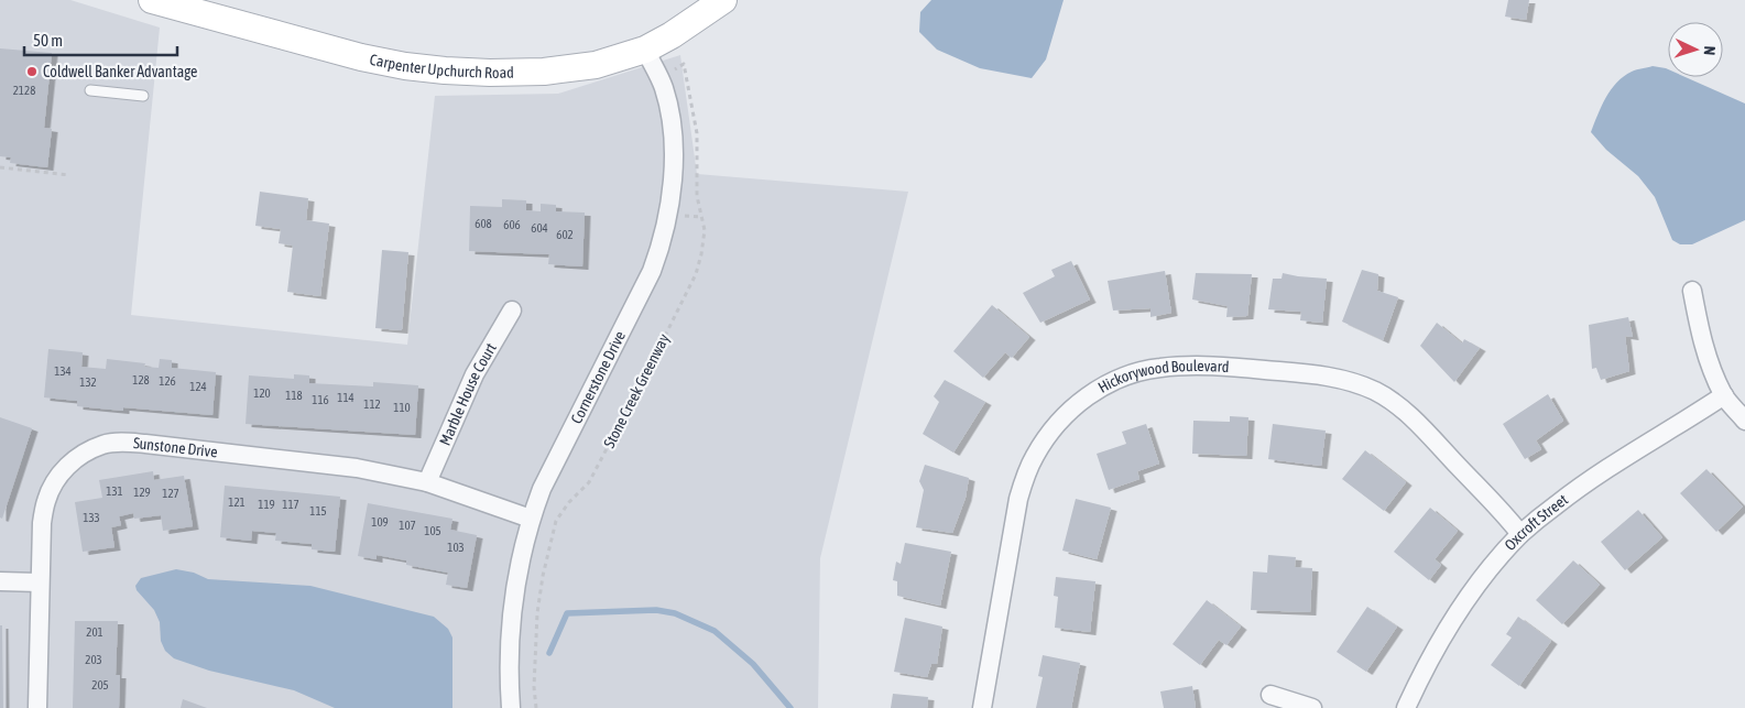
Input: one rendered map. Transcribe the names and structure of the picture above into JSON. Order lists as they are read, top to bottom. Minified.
{"streets":{"street":["Carpenter Upchurch Road","Cornerstone Drive","Hickorywood Boulevard","Marble House Court","Sunstone Drive","Oxcroft Street"],"path":["Stone Creek Greenway"]},"crossings":[["Carpenter Upchurch Road","Cornerstone Drive"],["Cornerstone Drive","Sunstone Drive"],["Hickorywood Boulevard","Oxcroft Street"],["Marble House Court","Sunstone Drive"]],"places":["Coldwell Banker Advantage"],"house_numbers":["2128","608","606","604","602","134","128","126","132","124","120","118","114","116","112","110","131","129","127","121","119","117","115","133","109","107","105","103","201","203","205"],"scale_bar":"50 m","north":"right"}
